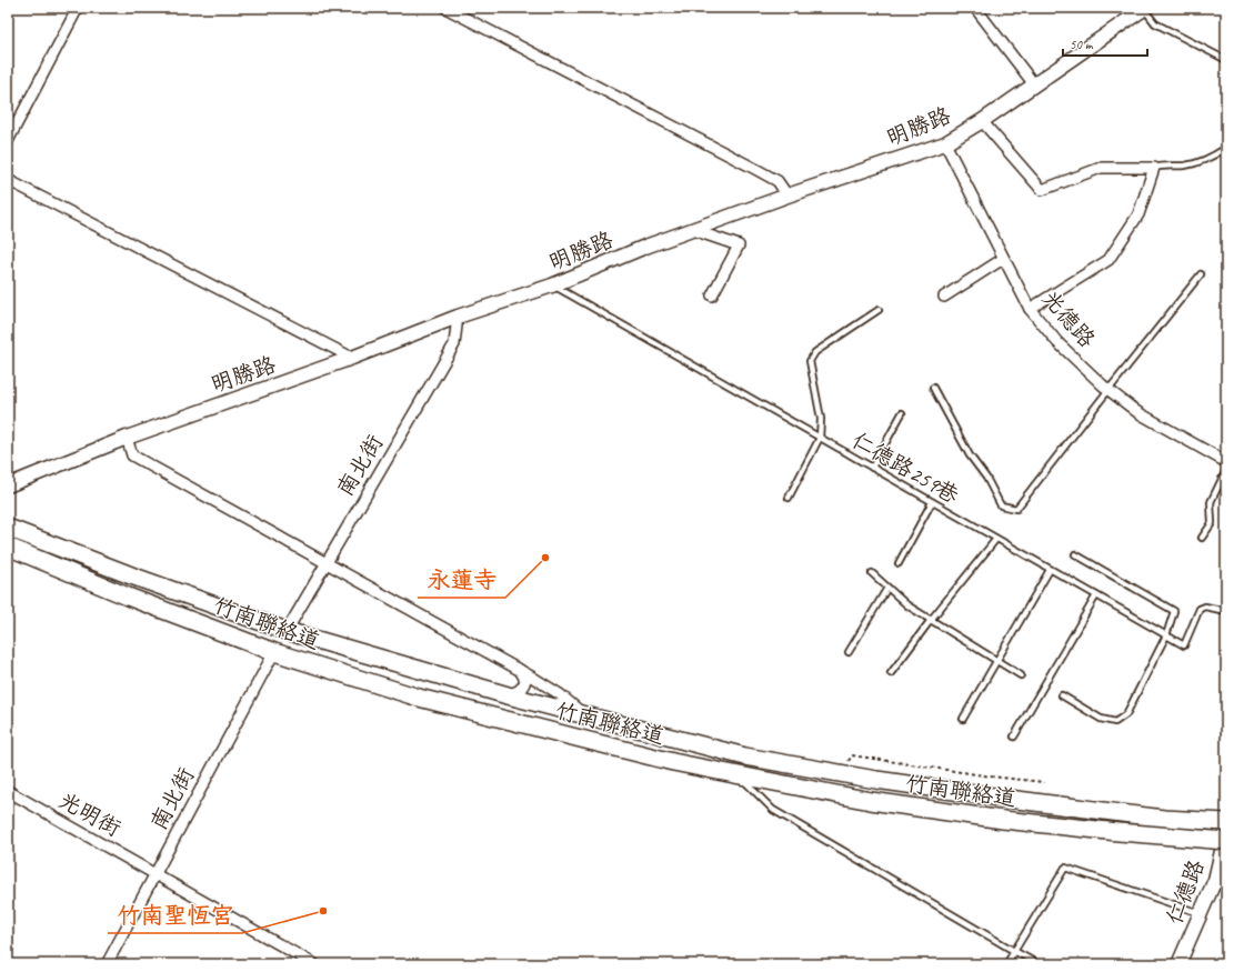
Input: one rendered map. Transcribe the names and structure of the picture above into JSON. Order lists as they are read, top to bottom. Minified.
{"streets":{"main road":["竹南聯絡道"],"street":["明勝路","光德路","南北街","光明街","仁德路"],"lane":["仁德路259巷"]},"crossings":[["明勝路","光德路"],["明勝路","南北街"],["明勝路","仁德路259巷"],["南北街","竹南聯絡道"],["南北街","光明街"]],"places":["永蓮寺","竹南聖恆宮"],"scale_bar":"50 m"}
